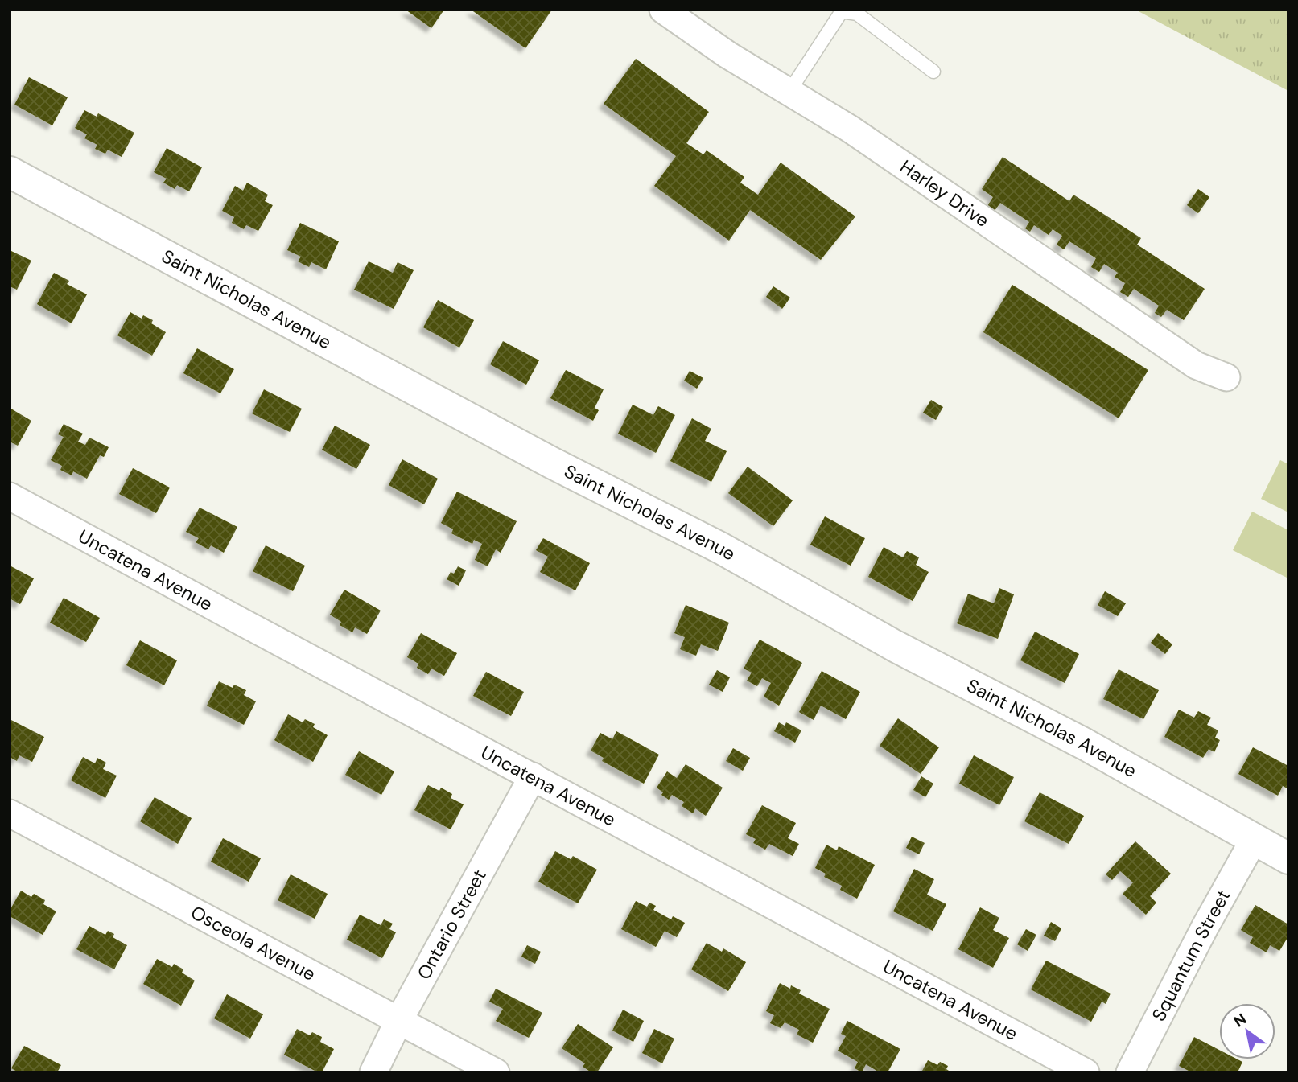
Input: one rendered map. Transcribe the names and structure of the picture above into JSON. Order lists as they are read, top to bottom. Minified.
{"streets":{"street":["Harley Drive","Saint Nicholas Avenue","Uncatena Avenue","Ontario Street","Osceola Avenue","Squantum Street"]},"crossings":[["Saint Nicholas Avenue","Squantum Street"],["Uncatena Avenue","Ontario Street"],["Ontario Street","Osceola Avenue"]],"north":"top left"}
